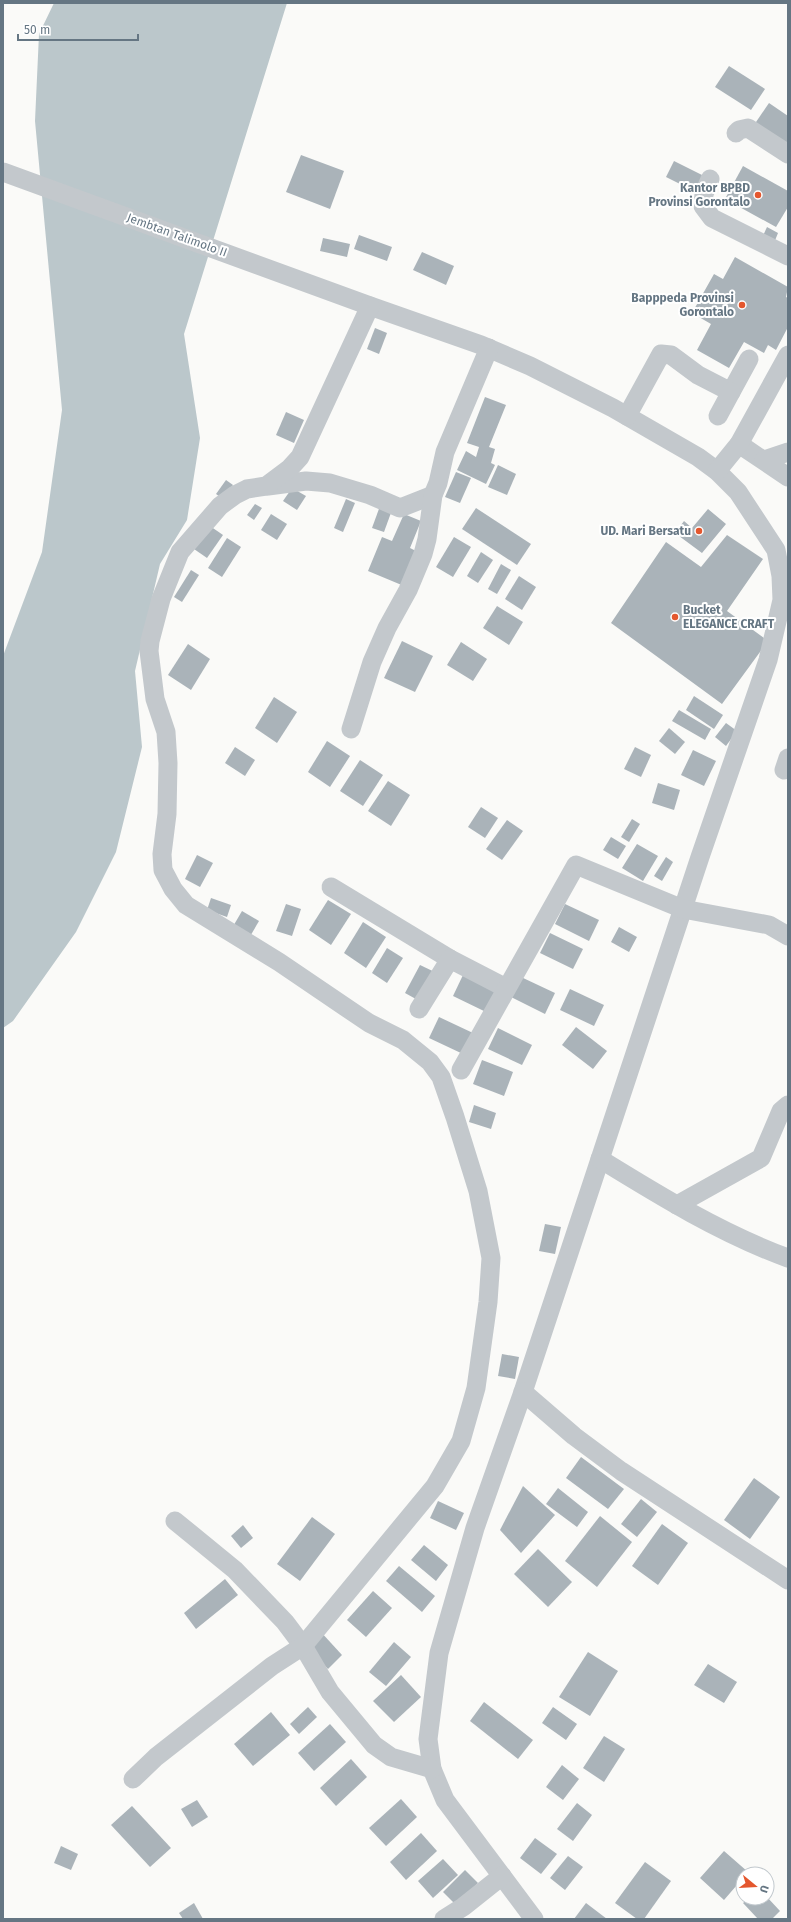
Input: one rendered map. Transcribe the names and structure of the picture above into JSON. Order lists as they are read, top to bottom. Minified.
{"streets":{"street":["Jembtan Talimolo II"]},"places":["Kantor BPBD Provinsi Gorontalo","Bapppeda Provinsi Gorontalo","UD. Mari Bersatu","Bucket ELEGANCE CRAFT"],"scale_bar":"50 m","north":"right"}
